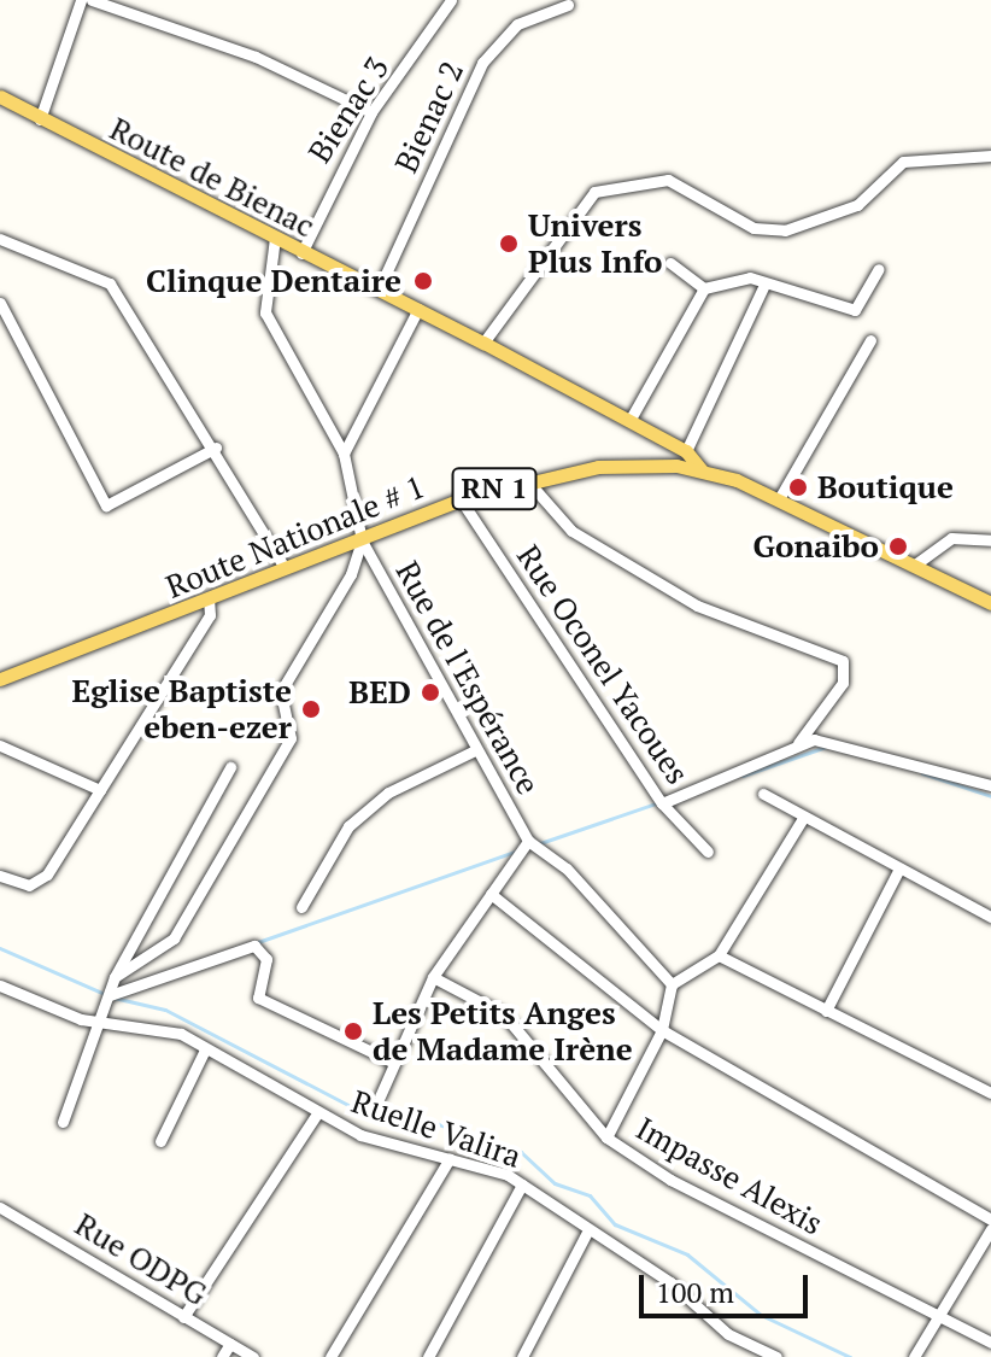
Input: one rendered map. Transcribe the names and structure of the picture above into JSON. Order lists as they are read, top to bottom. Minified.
{"streets":{"main road":["Route de Bienac","RN 1","Route Nationale # 1"],"street":["Bienac 3","Bienac 2","Rue Oconel Yacoues","Rue de l'Espérance","Ruelle Valira","Impasse Alexis","Rue ODPG"]},"crossings":[["Bienac 3","Route de Bienac"],["Bienac 2","Route de Bienac"],["Route de Bienac","Route Nationale # 1"],["Route de Bienac","Rue de l'Espérance"],["Route Nationale # 1","Rue Oconel Yacoues"],["Route Nationale # 1","Rue de l'Espérance"]],"places":["Univers Plus Info","Clinque Dentaire","Boutique","Gonaibo","BED","Eglise Baptiste eben-ezer","Les Petits Anges de Madame Irène"],"scale_bar":"100 m"}
